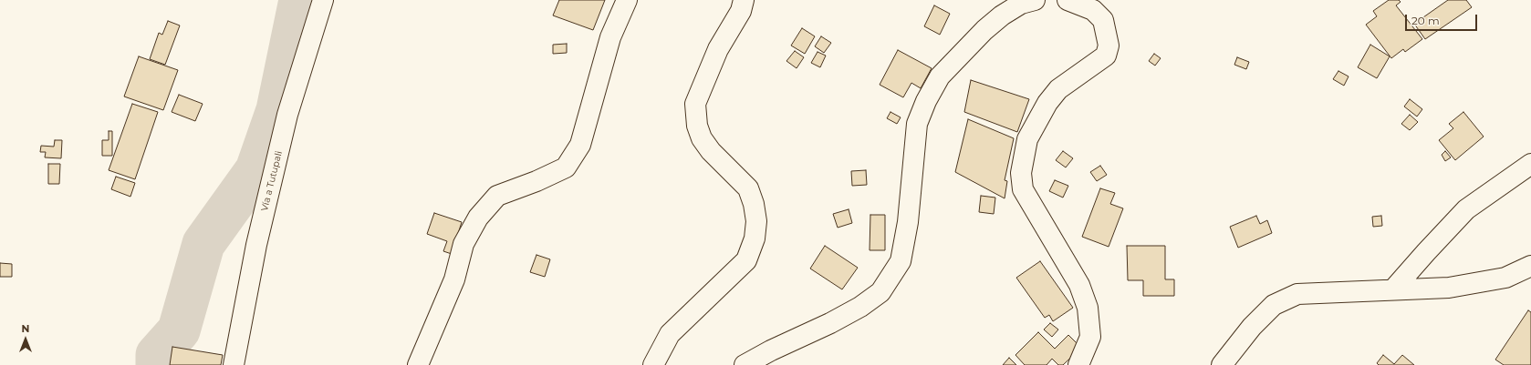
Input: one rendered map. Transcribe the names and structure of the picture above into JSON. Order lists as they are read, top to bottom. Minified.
{"streets":{"street":["Vía a Tutupali"]},"scale_bar":"20 m","north":"top"}
